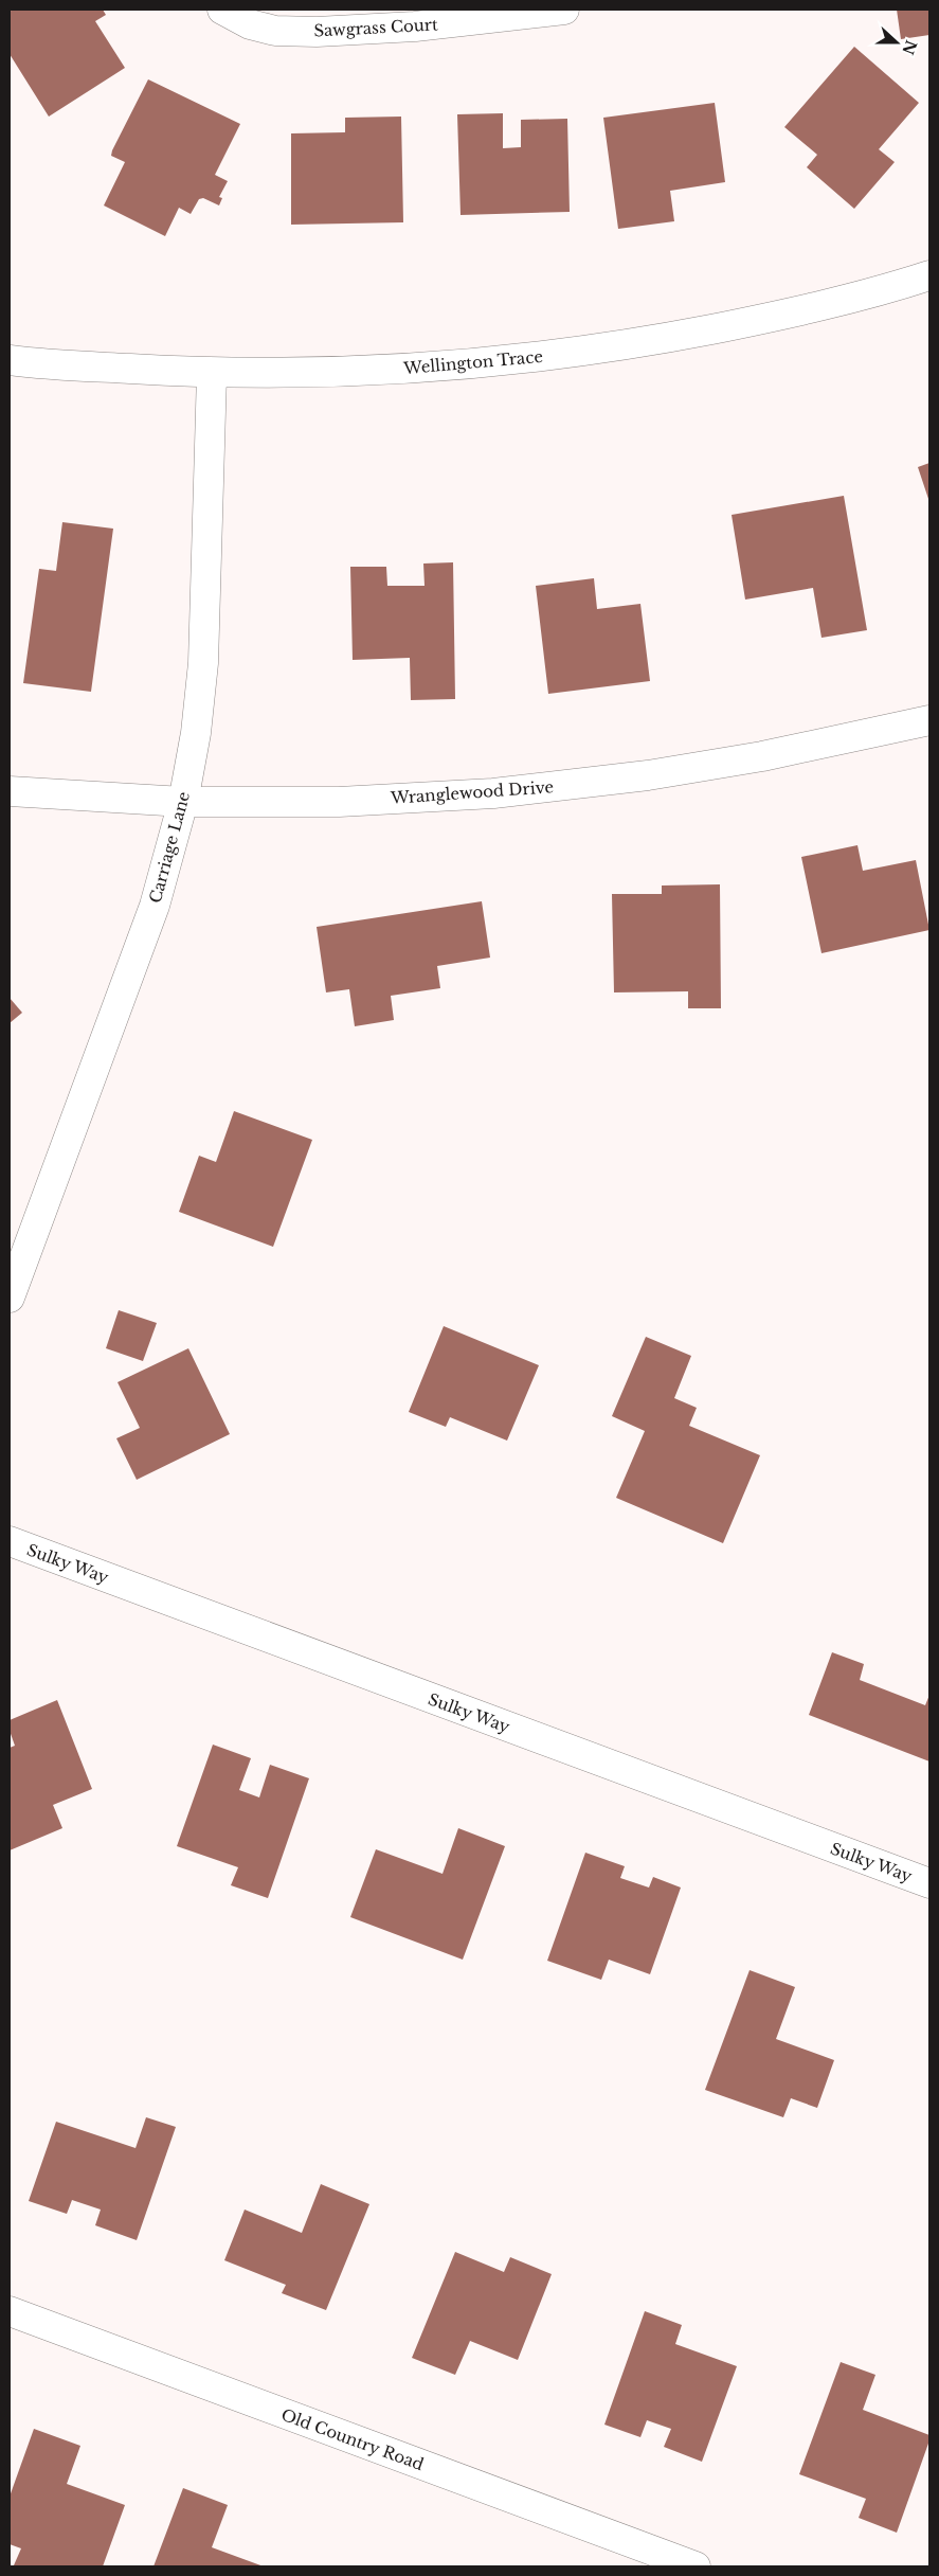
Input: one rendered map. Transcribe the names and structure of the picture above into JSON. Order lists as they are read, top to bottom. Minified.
{"streets":{"street":["Sawgrass Court","Wellington Trace","Wranglewood Drive","Carriage Lane","Sulky Way","Old Country Road"]},"crossings":[["Wellington Trace","Carriage Lane"],["Wranglewood Drive","Carriage Lane"]],"north":"right"}
